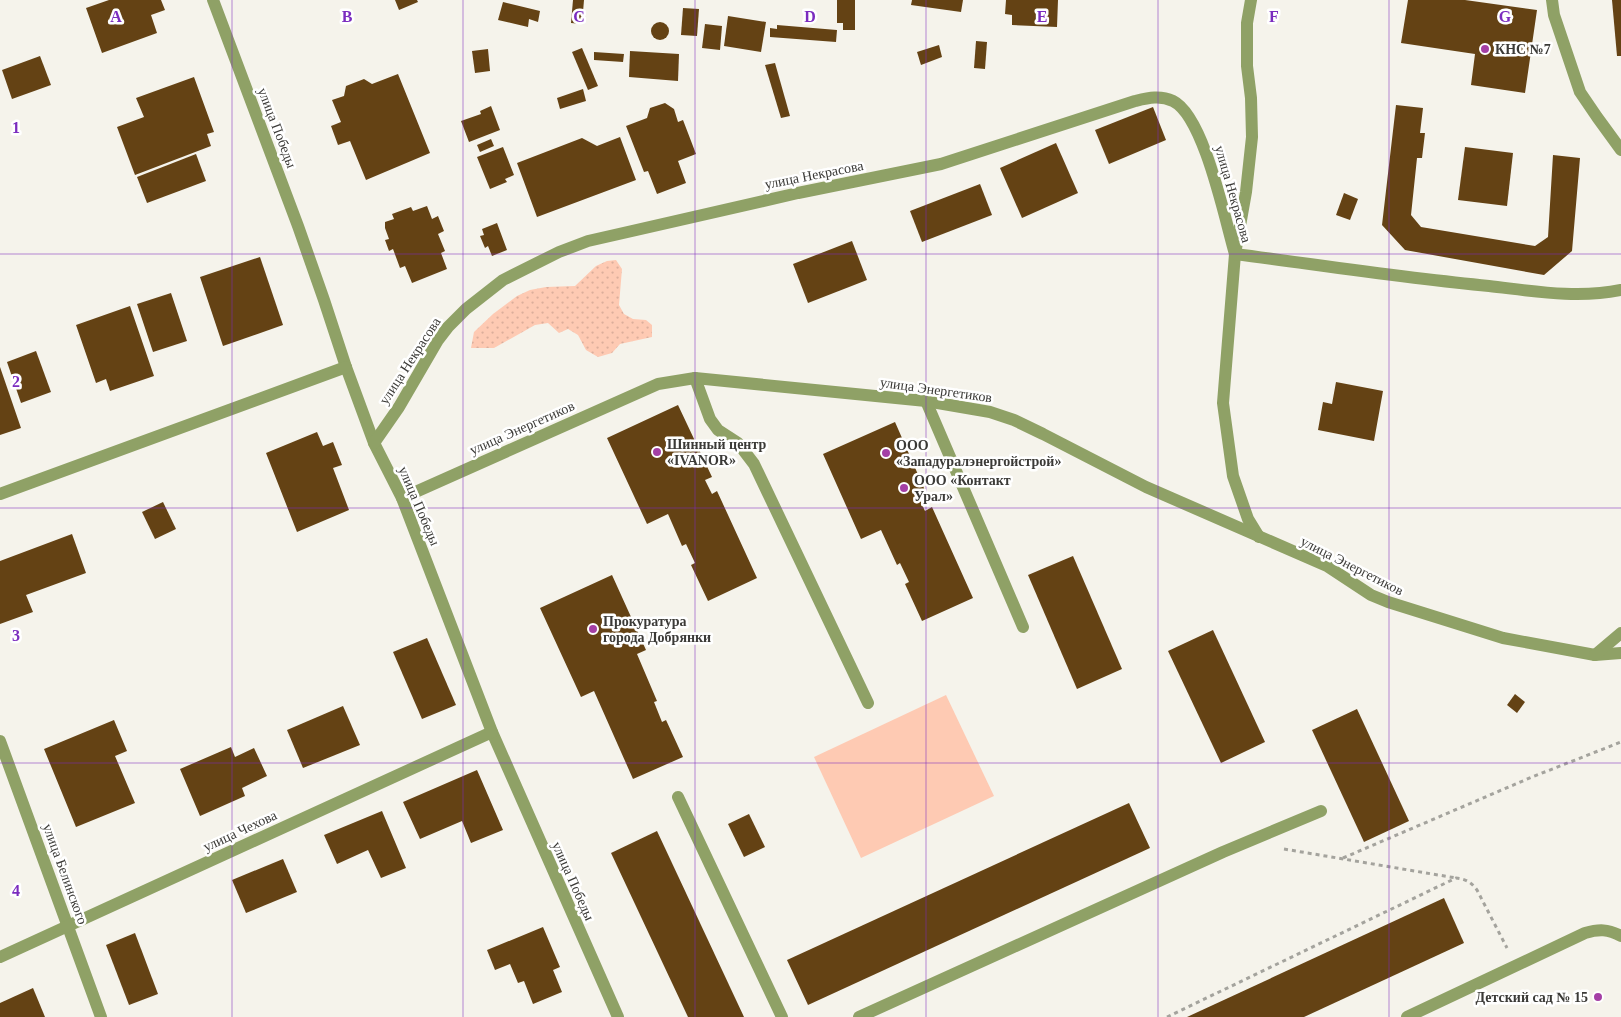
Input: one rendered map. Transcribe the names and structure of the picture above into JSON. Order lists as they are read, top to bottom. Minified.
{"streets":{"street":["улица Победы","улица Некрасова","улица Энергетиков","улица Чехова","улица Белинского"]},"crossings":[["улица Победы","улица Некрасова"],["улица Победы","улица Энергетиков"],["улица Победы","улица Чехова"],["улица Чехова","улица Белинского"]],"places":["КНС №7","Шинный центр «IVANOR»","ООО «Западуралэнергойстрой»","ООО «Контакт Урал»","Прокуратура города Добрянки","Детский сад № 15"],"grid":{"columns":["A","B","C","D","E","F","G"],"rows":["1","2","3","4"]}}
